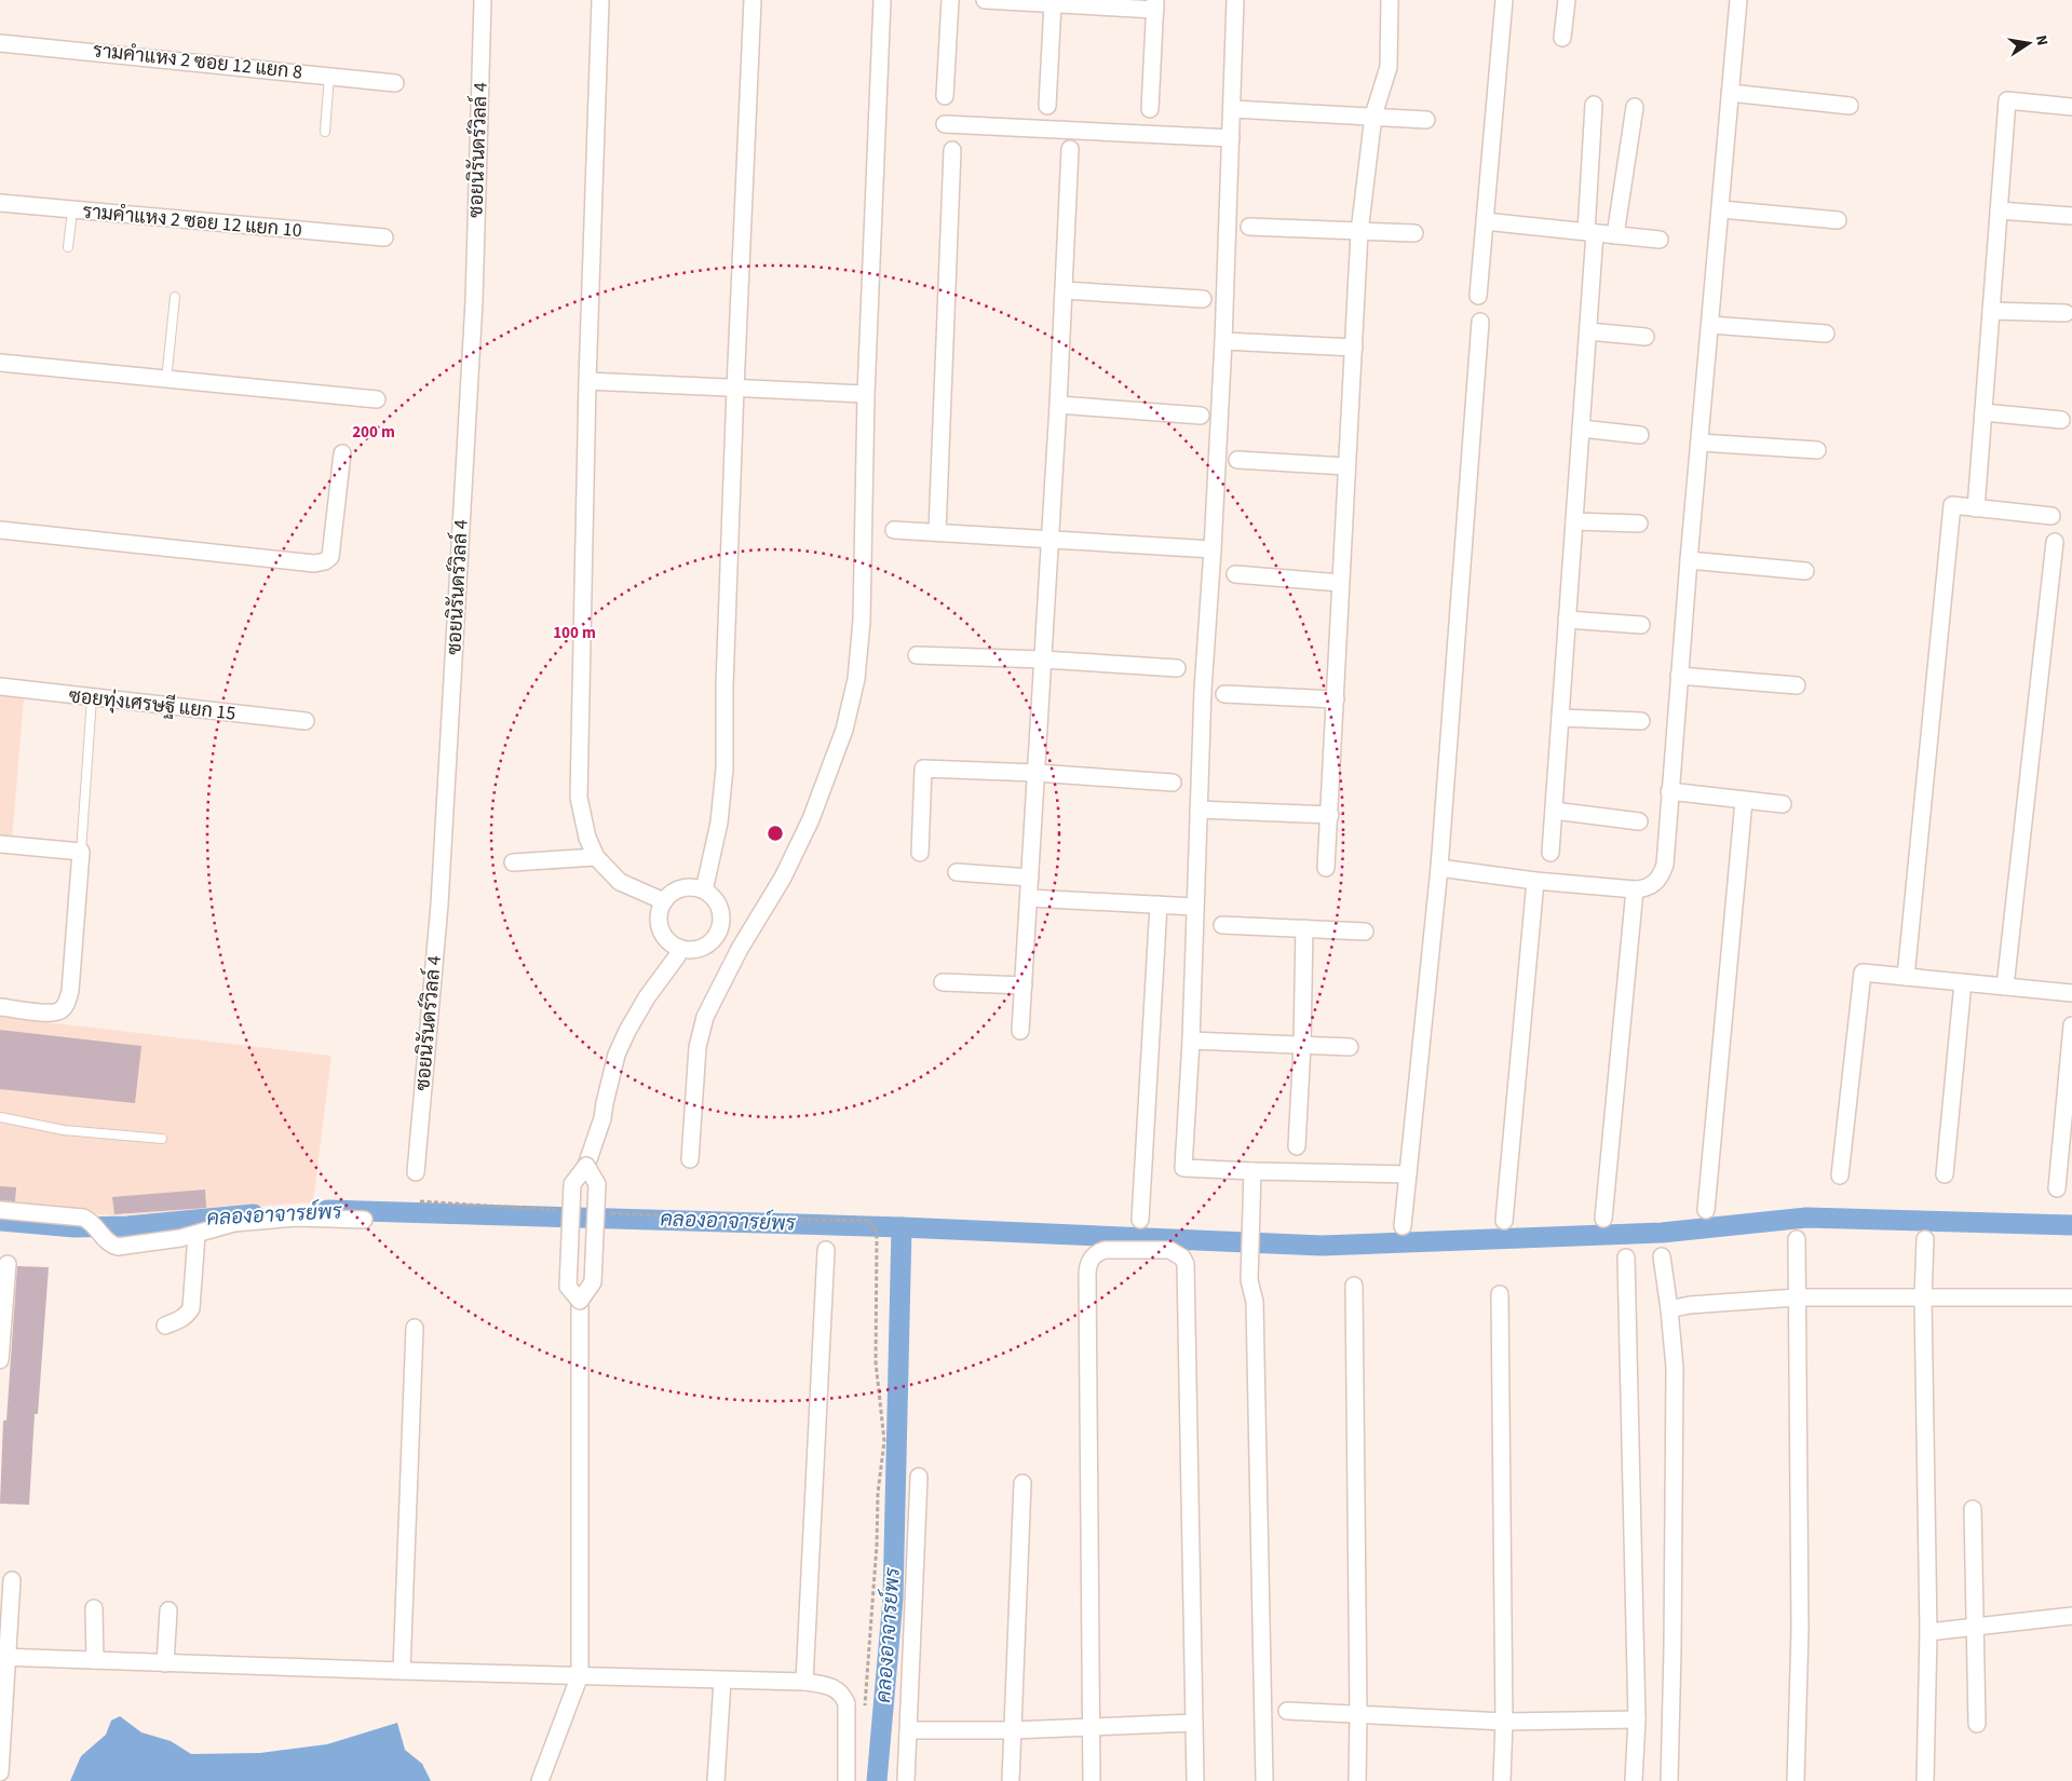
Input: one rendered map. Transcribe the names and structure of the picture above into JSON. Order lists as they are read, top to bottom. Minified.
{"streets":{"street":["รามคำแหง 2 ซอย 12 แยก 8","ซอยนิรันดร์วิลล์ 4","รามคำแหง 2 ซอย 12 แยก 10","ซอยทุ่งเศรษฐี แยก 15"]},"water":["คลองอาจารย์พร"],"north":"right","rings":["200 m","100 m"]}
